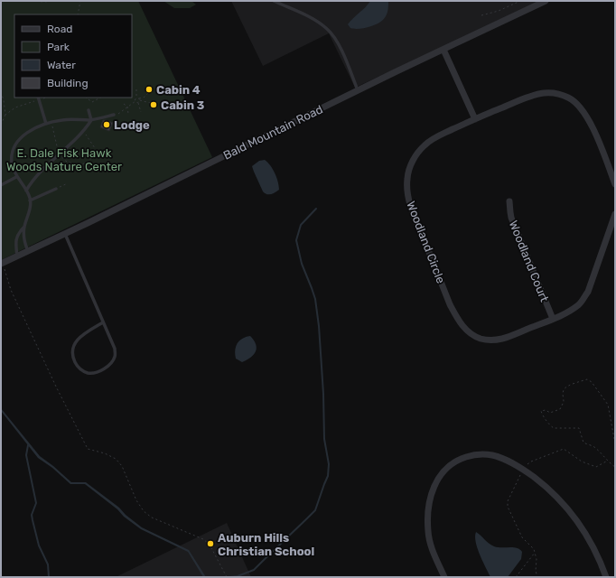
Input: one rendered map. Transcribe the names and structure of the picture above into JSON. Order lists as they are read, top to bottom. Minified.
{"streets":{"street":["Bald Mountain Road","Woodland Circle","Woodland Court"]},"crossings":[["Woodland Circle","Woodland Court"]],"parks":["E. Dale Fisk Hawk Woods Nature Center"],"places":["Cabin 4","Cabin 3","Lodge","Auburn Hills Christian School"],"legend":["Road","Park","Water","Building"]}
